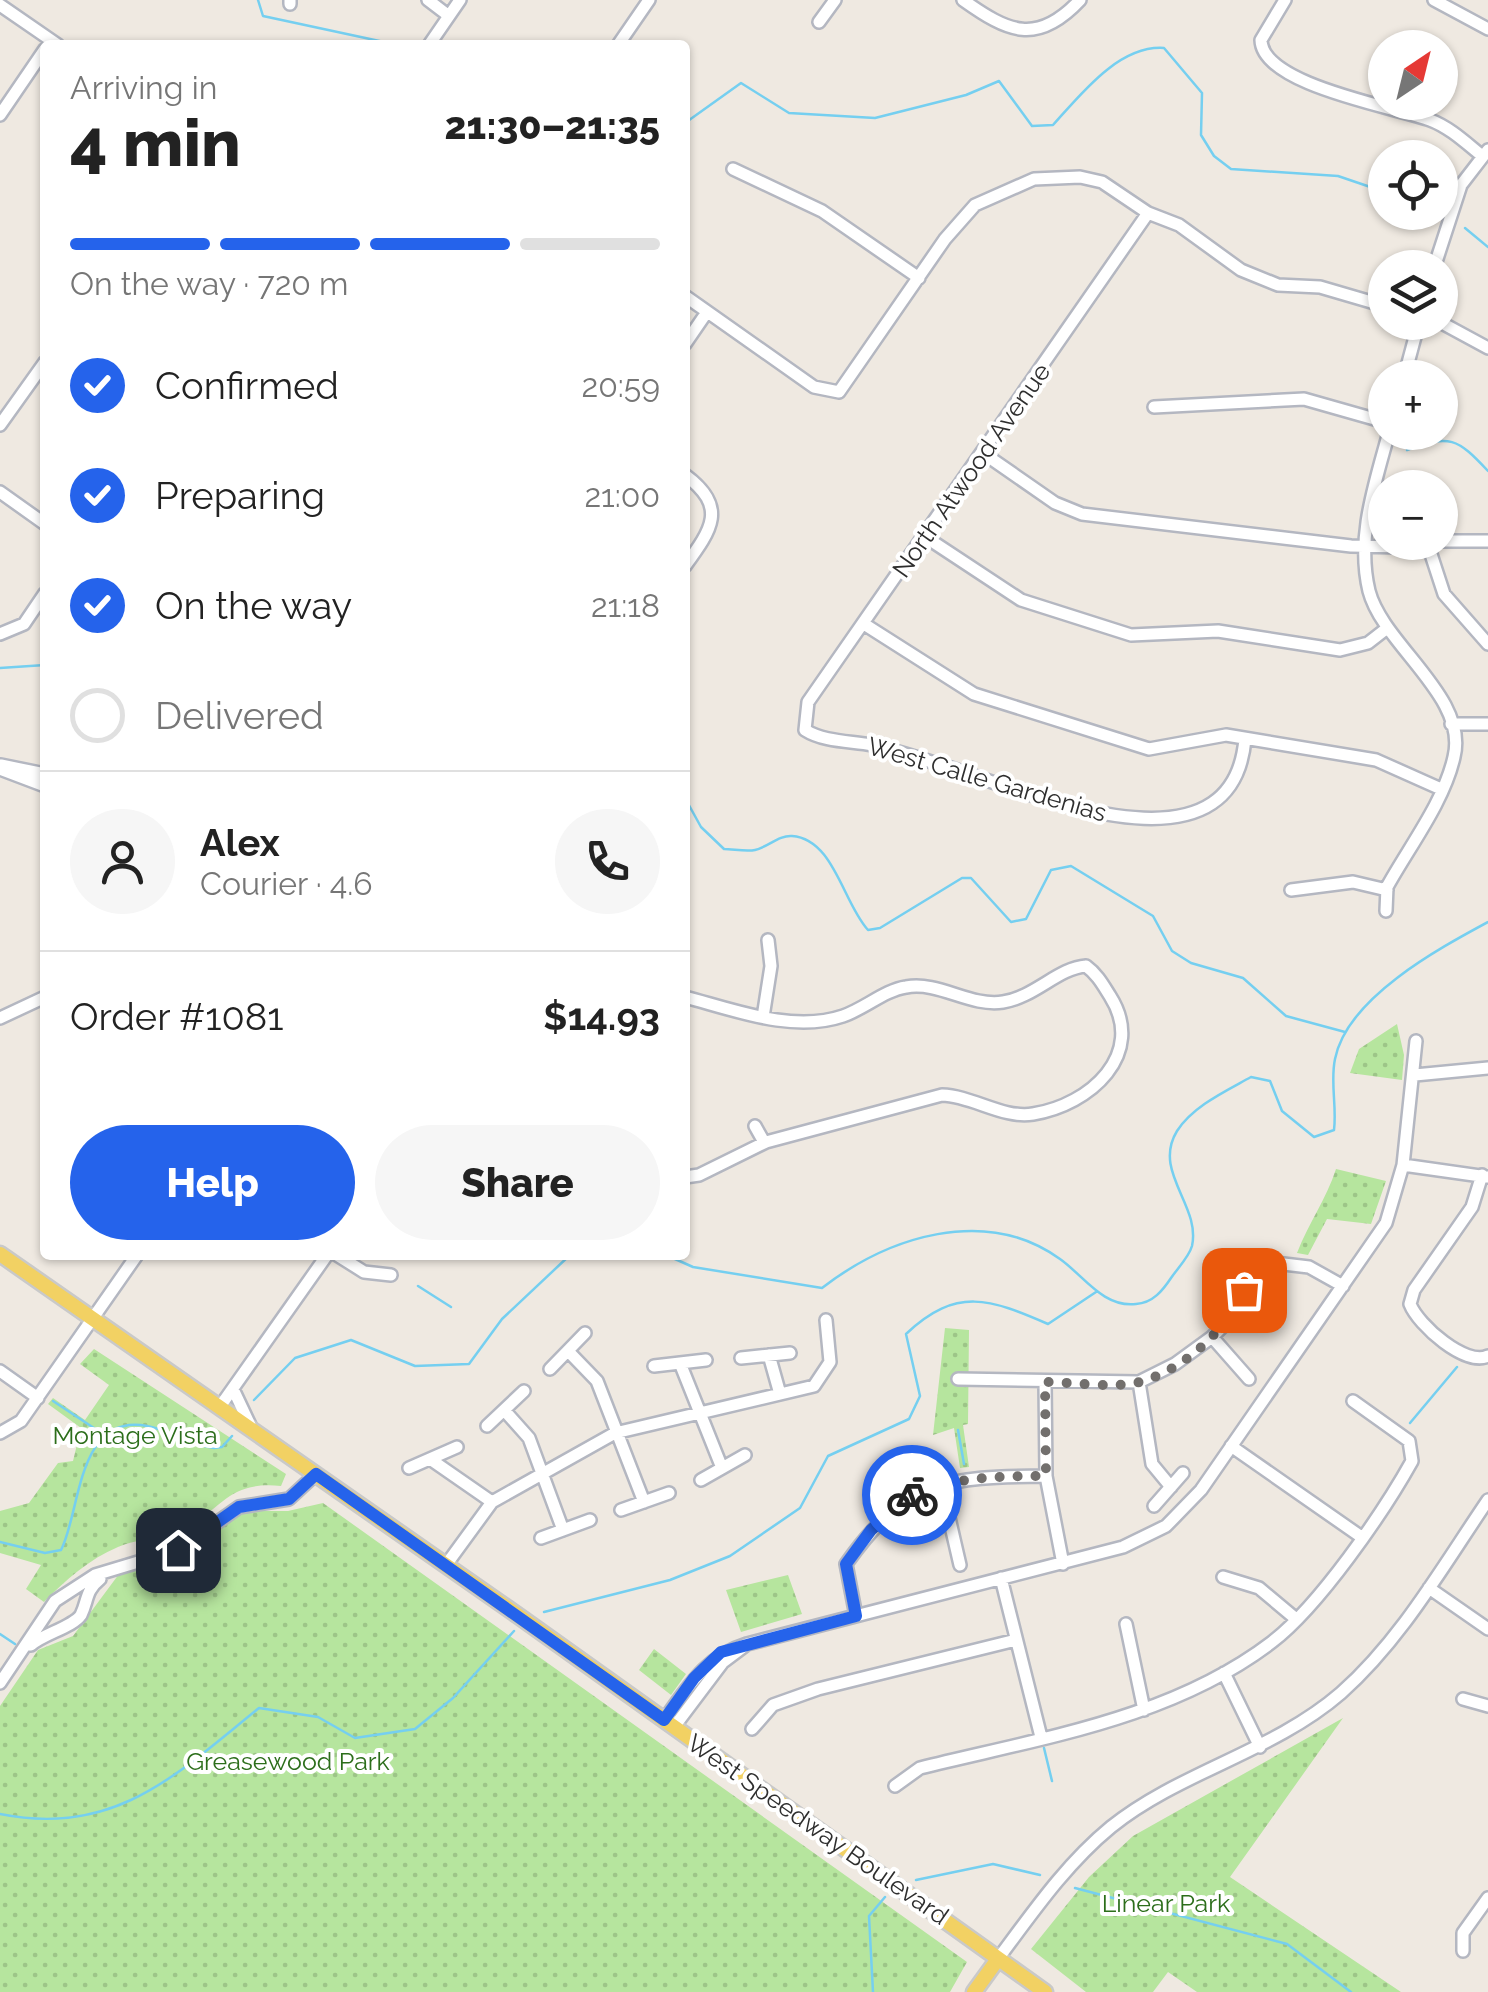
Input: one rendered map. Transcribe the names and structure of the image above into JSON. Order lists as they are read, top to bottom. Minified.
{"streets":{"main road":["West Speedway Boulevard"],"street":["North Atwood Avenue","West Calle Gardenias"]},"crossings":[["North Atwood Avenue","West Calle Gardenias"]],"parks":["Montage Vista","Greasewood Park","Linear Park"],"north":"top right","page":{"map_buttons":["+","−"],"heading":["4 min","Arriving in","21:30–21:35"],"panel":["Alex","Courier · 4.6","Order #1081","$14.93"],"bar":"On the way · 720 m","list":[["Confirmed","20:59"],["Preparing","21:00"],["On the way","21:18"],"Delivered"],"buttons":["Help","Share"]}}
